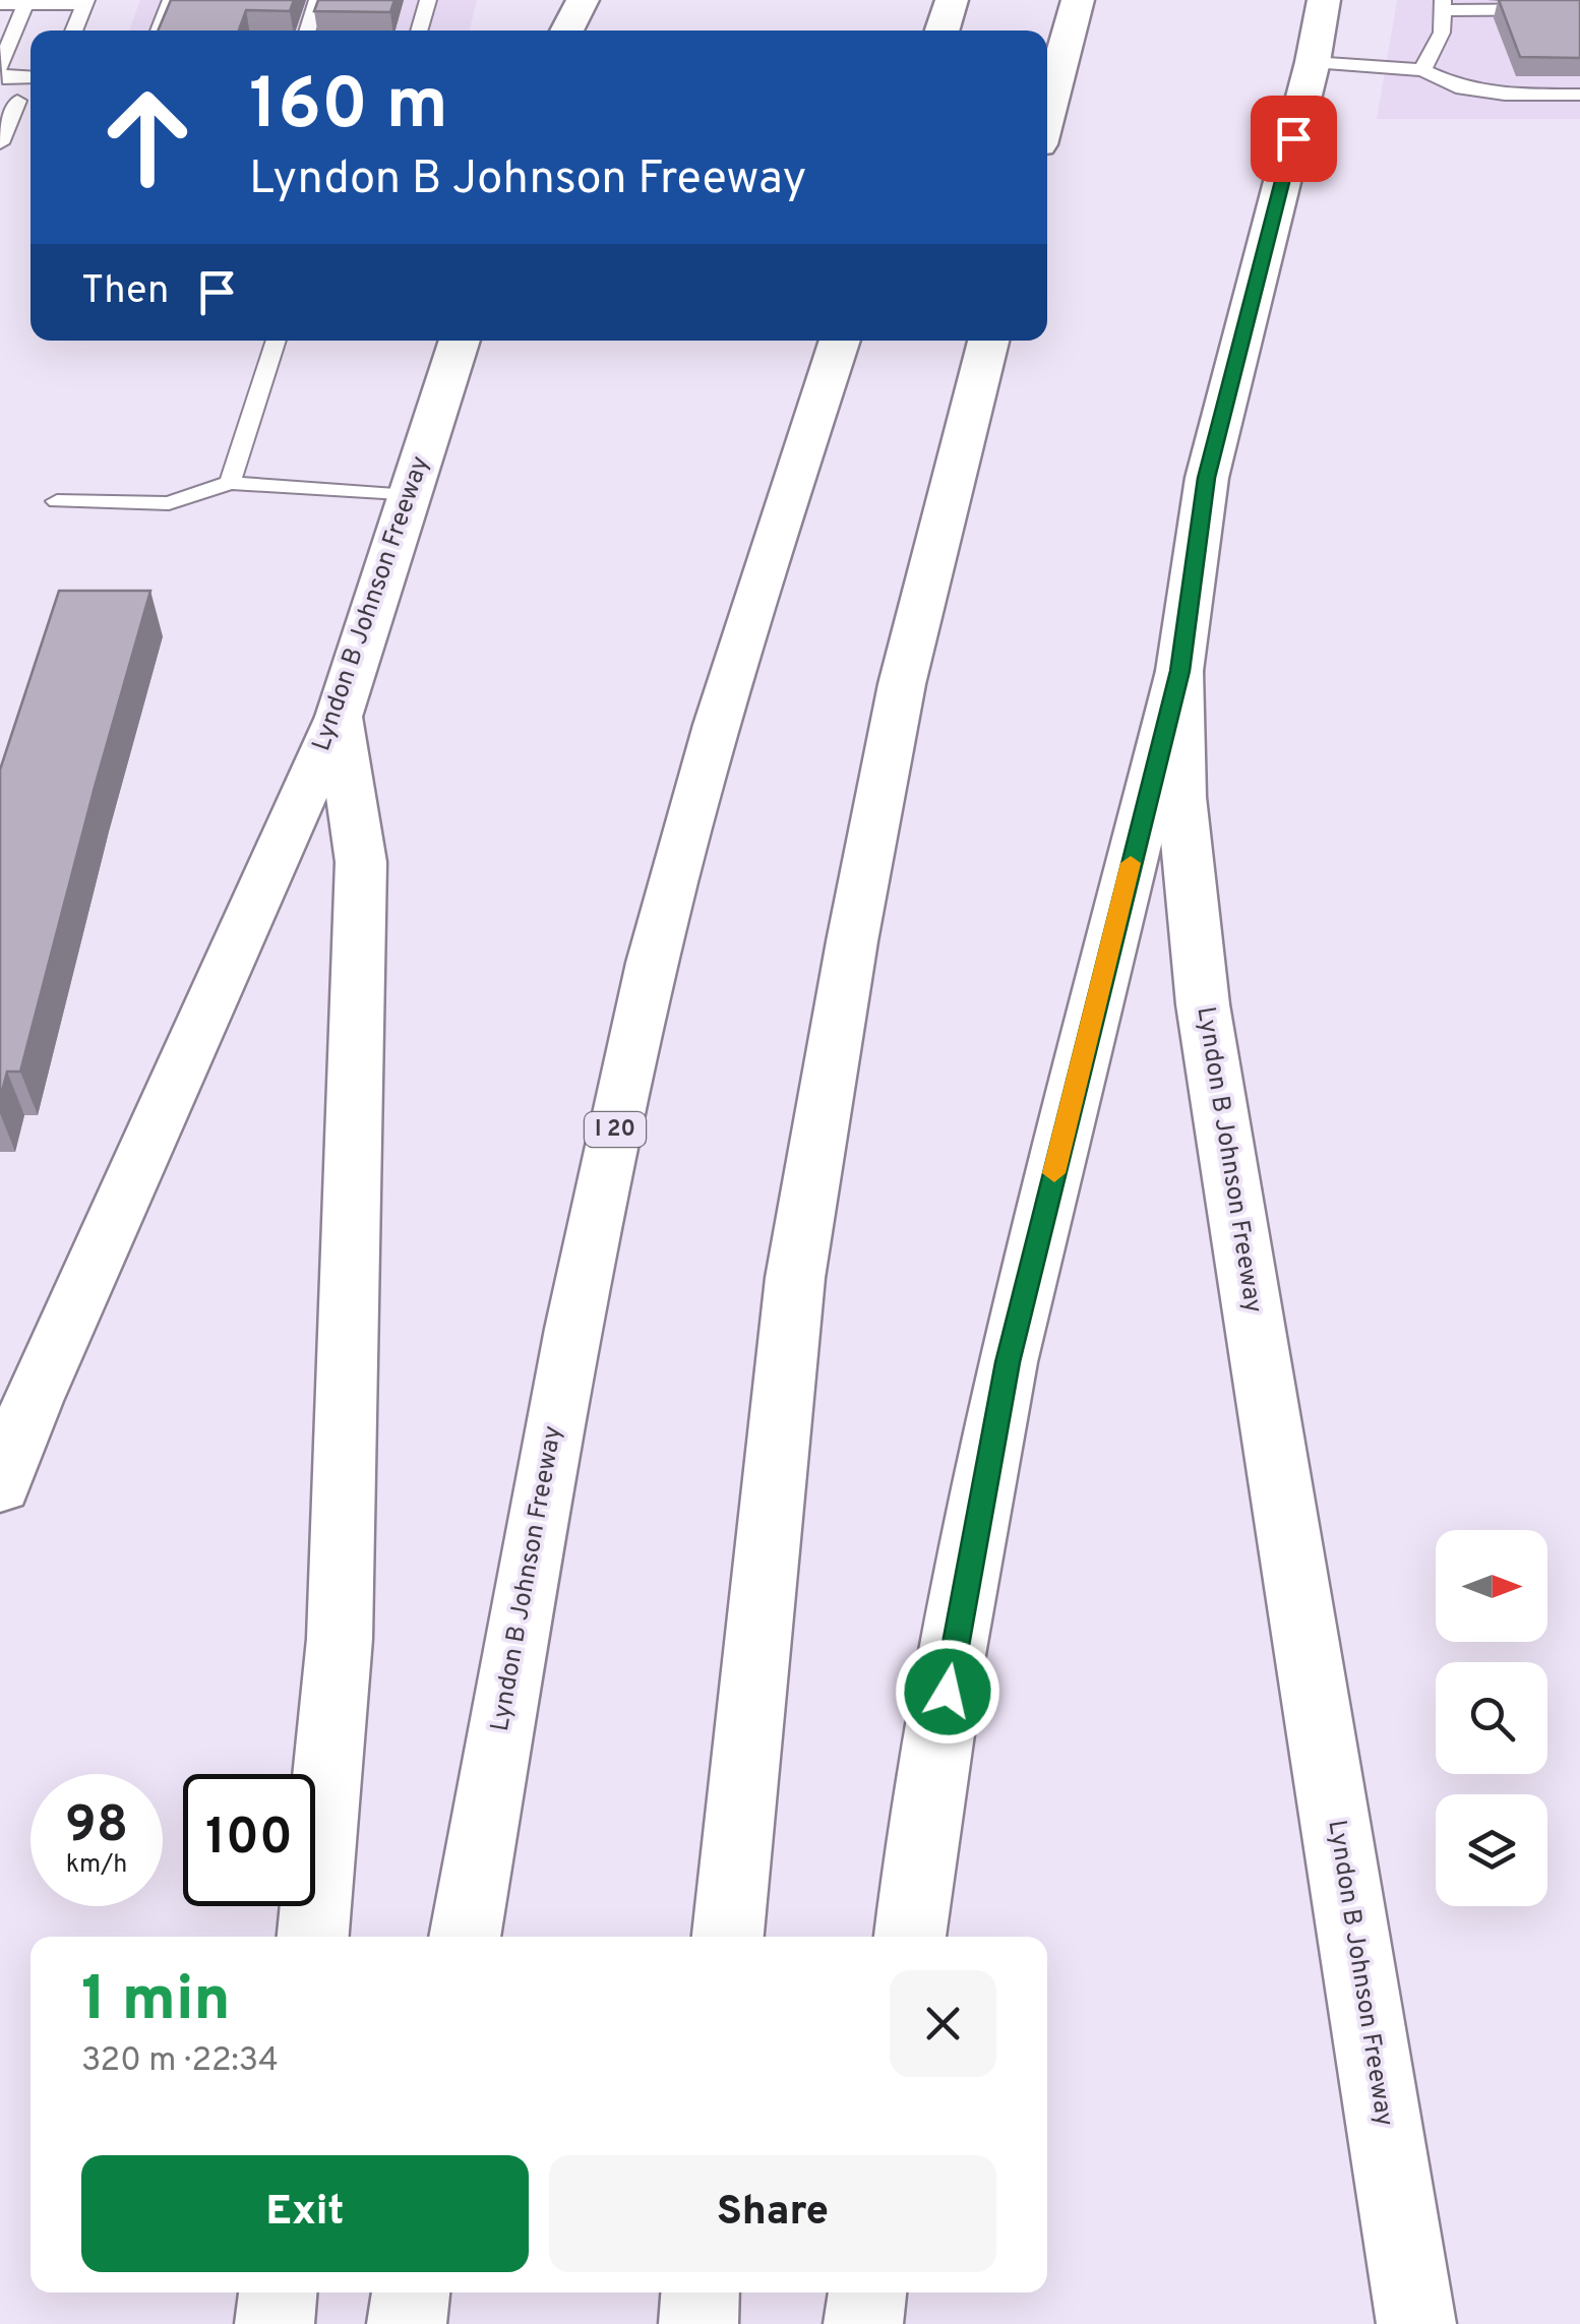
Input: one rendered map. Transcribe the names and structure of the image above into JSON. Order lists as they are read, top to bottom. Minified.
{"streets":{"main road":["Lyndon B Johnson Freeway","I 20"]},"north":"right","page":{"turn":["160 m","Lyndon B Johnson Freeway"],"then":"Then","speed":"98 km/h","limit":"100","heading":["1 min","320 m · 22:34"],"buttons":["Exit","Share"]}}
